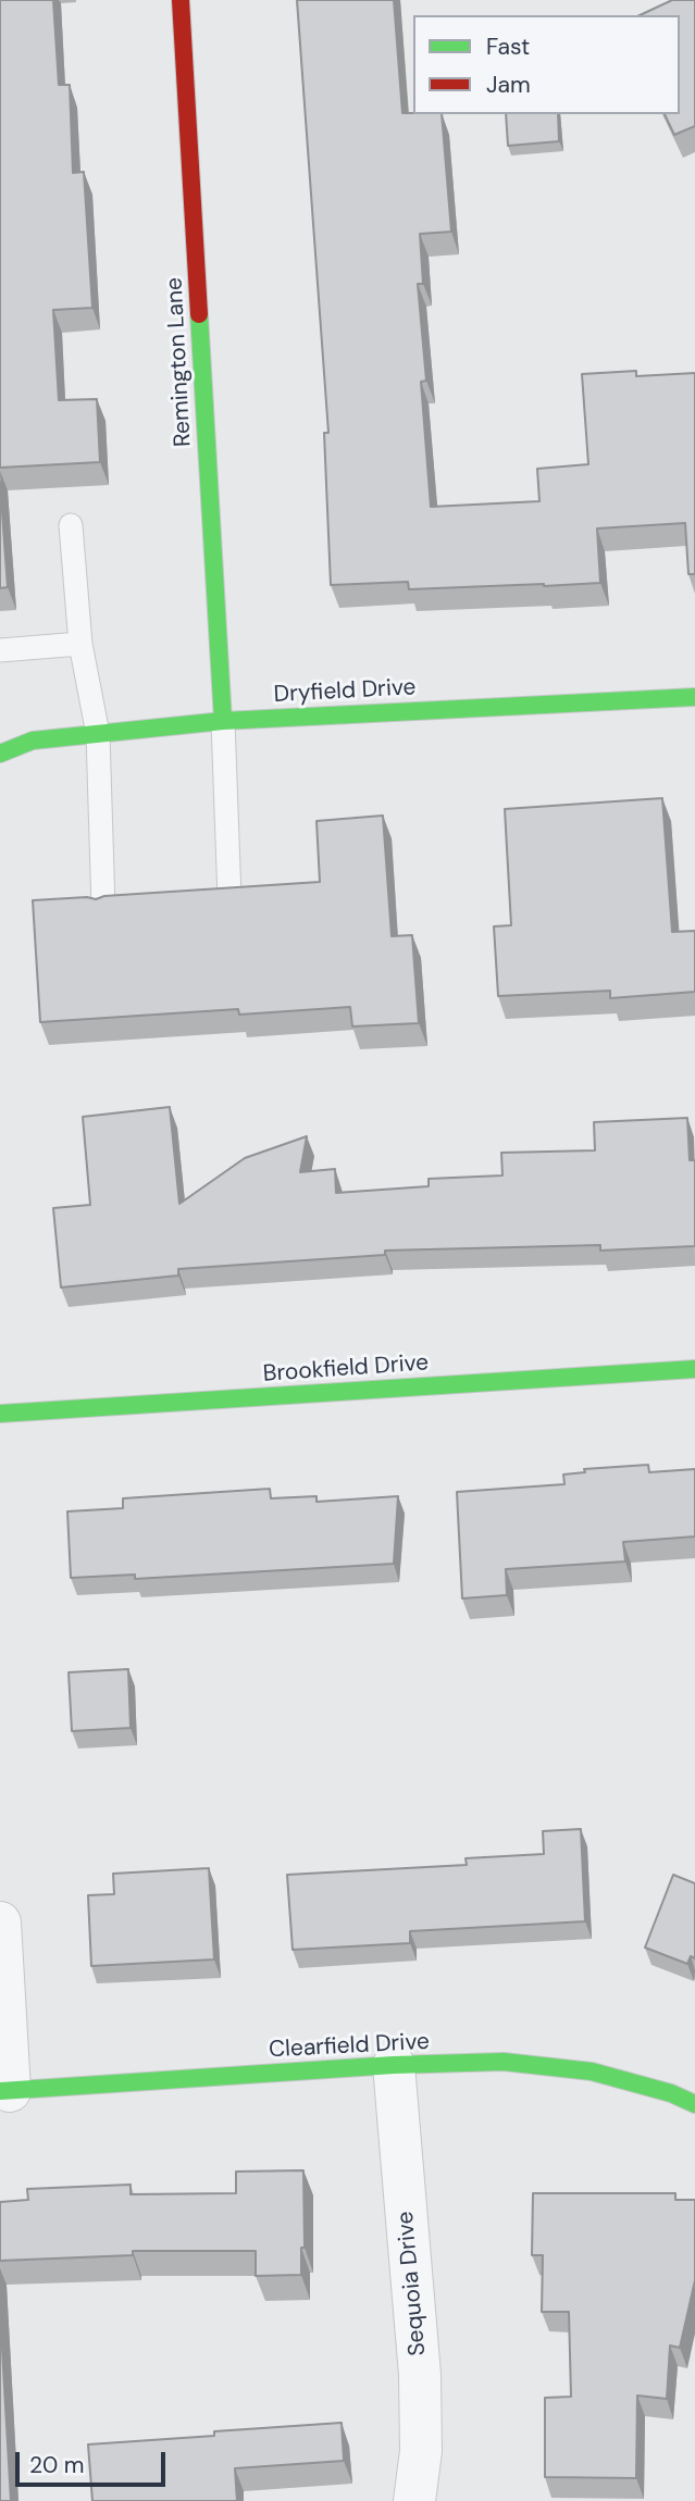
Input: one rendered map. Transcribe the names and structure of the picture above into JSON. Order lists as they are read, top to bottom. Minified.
{"streets":{"street":["Remington Lane","Dryfield Drive","Brookfield Drive","Clearfield Drive","Sequoia Drive"]},"crossings":[["Remington Lane","Dryfield Drive"],["Clearfield Drive","Sequoia Drive"]],"legend":["Fast","Jam"],"scale_bar":"20 m"}
